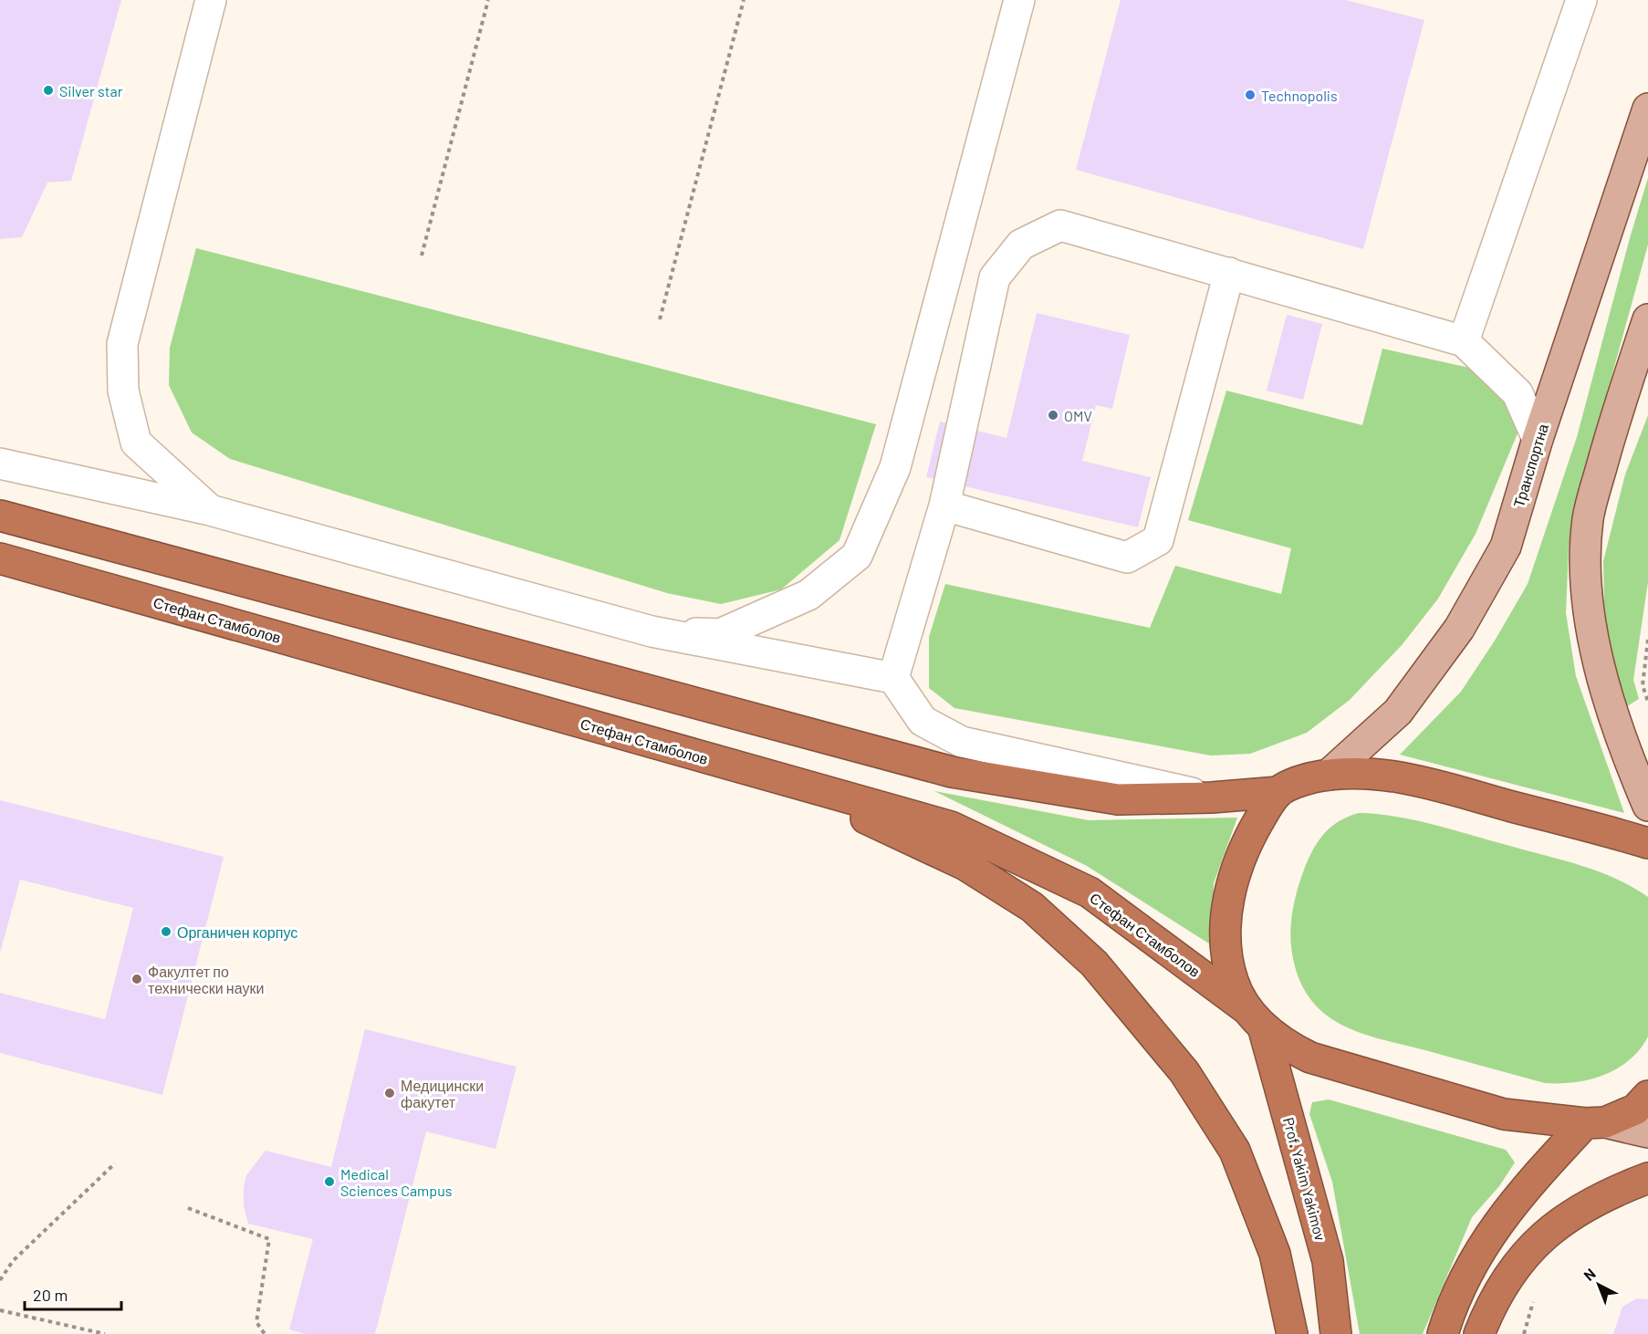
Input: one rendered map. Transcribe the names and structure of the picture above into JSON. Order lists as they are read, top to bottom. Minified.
{"streets":{"highway":["Стефан Стамболов","Prof. Yakim Yakimov"],"main road":["Транспортна"]},"crossings":[["Стефан Стамболов","Prof. Yakim Yakimov"]],"places":["Silver star","Technopolis","OMV","Органичен корпус","Факултет по технически науки","Медицински факутет","Medical Sciences Campus"],"scale_bar":"20 m","north":"top left"}
